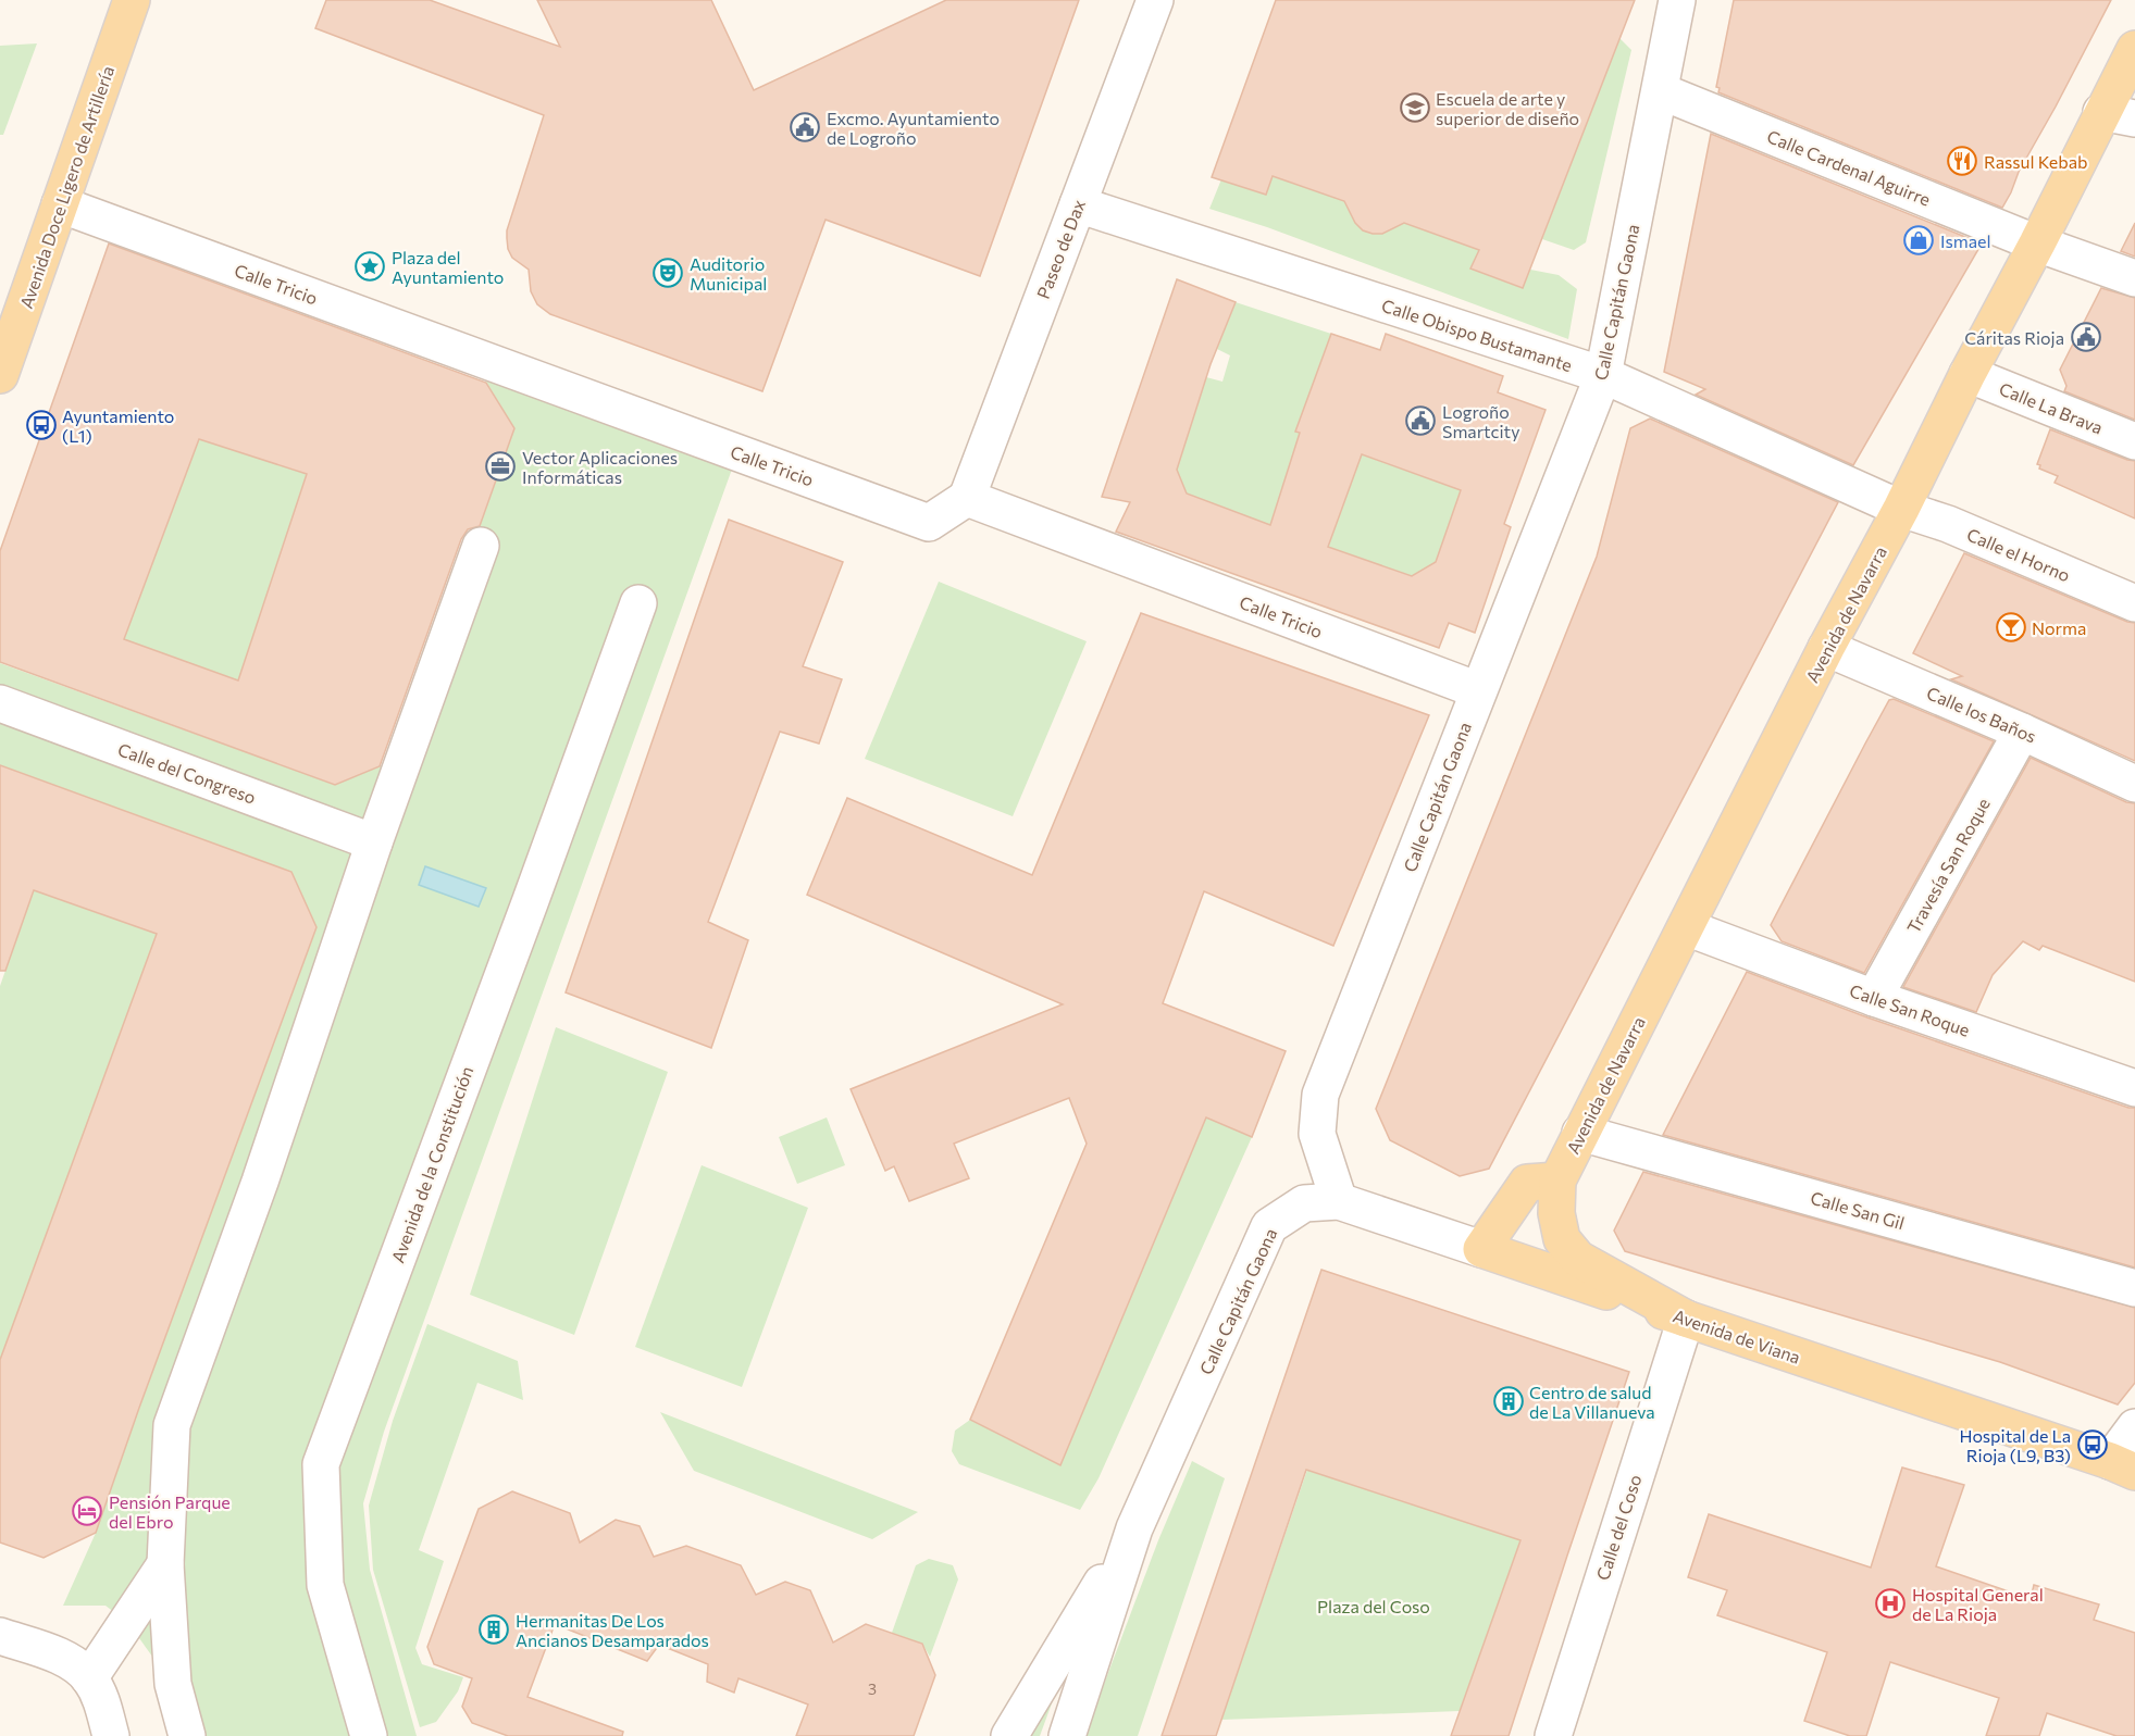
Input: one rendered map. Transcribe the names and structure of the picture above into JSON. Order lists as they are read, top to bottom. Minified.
{"streets":{"main road":["Avenida Doce Ligero de Artillería","Avenida de Navarra","Avenida de Viana"],"street":["Calle Cardenal Aguirre","Paseo de Dax","Calle Tricio","Calle Capitán Gaona","Calle Obispo Bustamante","Calle La Brava","Calle el Horno","Calle los Baños","Calle del Congreso","Travesía San Roque","Calle San Roque","Avenida de la Constitución","Calle San Gil","Calle del Coso"]},"crossings":[["Calle Cardenal Aguirre","Calle Capitán Gaona"],["Calle Cardenal Aguirre","Avenida de Navarra"],["Avenida Doce Ligero de Artillería","Calle Tricio"],["Paseo de Dax","Calle Tricio"],["Paseo de Dax","Calle Obispo Bustamante"],["Calle Tricio","Calle Capitán Gaona"],["Calle Capitán Gaona","Calle Obispo Bustamante"],["Calle Capitán Gaona","Avenida de Viana"],["Calle Obispo Bustamante","Calle el Horno"],["Calle Obispo Bustamante","Avenida de Navarra"],["Calle La Brava","Avenida de Navarra"],["Calle el Horno","Avenida de Navarra"],["Avenida de Navarra","Calle los Baños"],["Avenida de Navarra","Calle San Roque"],["Avenida de Navarra","Calle San Gil"],["Avenida de Navarra","Avenida de Viana"],["Avenida de Navarra","Calle del Coso"],["Calle los Baños","Travesía San Roque"],["Travesía San Roque","Calle San Roque"],["Avenida de Viana","Calle del Coso"]],"parks":["Plaza del Coso"],"places":{"school or university":["Escuela de arte y superior de diseño"],"public building":["Excmo. Ayuntamiento de Logroño","Cáritas Rioja","Logroño Smartcity"],"restaurant":["Rassul Kebab"],"shop":["Ismael"],"place":["Plaza del Ayuntamiento"],"theatre":["Auditorio Municipal"],"bus stop":["Ayuntamiento (L1)","Hospital de La Rioja (L9, B3)"],"office":["Vector Aplicaciones Informáticas"],"bar":["Norma"],"building":["Centro de salud de La Villanueva","Hermanitas De Los Ancianos Desamparados"],"hotel":["Pensión Parque del Ebro"],"hospital":["Hospital General de La Rioja"]},"house_numbers":["3"]}
